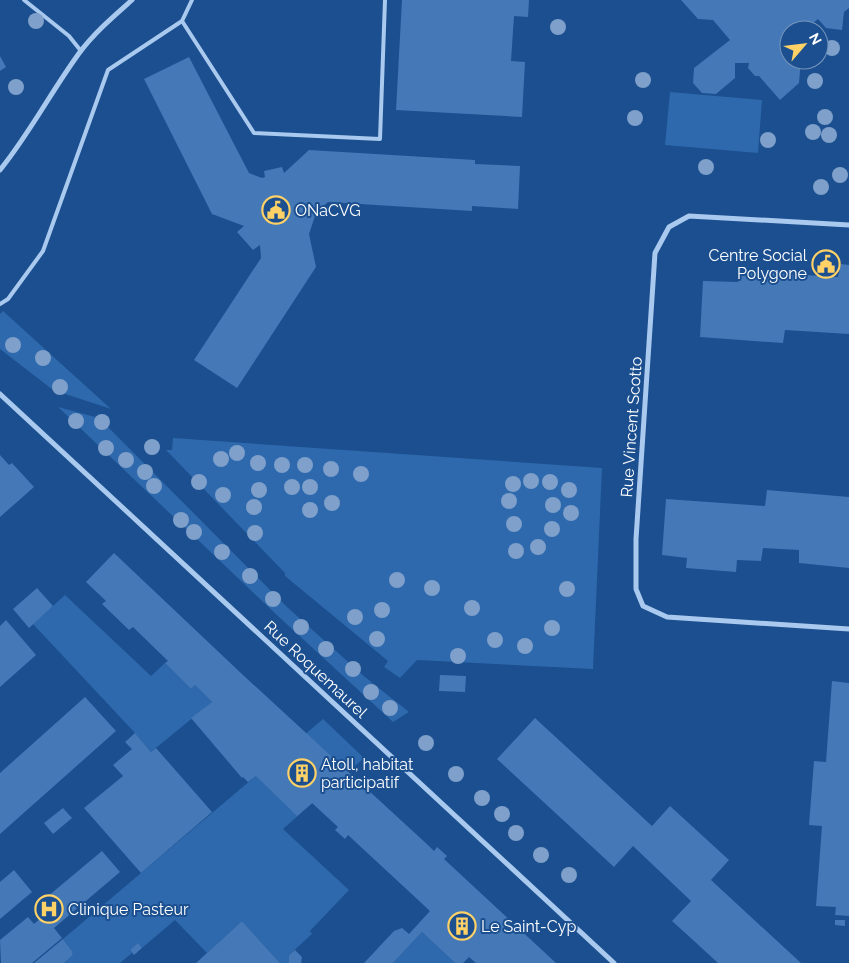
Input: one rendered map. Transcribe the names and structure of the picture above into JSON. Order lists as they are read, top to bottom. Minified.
{"streets":{"street":["Rue Vincent Scotto","Rue Roquemaurel"]},"places":{"public building":["ONaCVG","Centre Social Polygone"],"building":["Atoll, habitat participatif","Le Saint-Cyp"],"hospital":["Clinique Pasteur"]},"north":"top right"}
